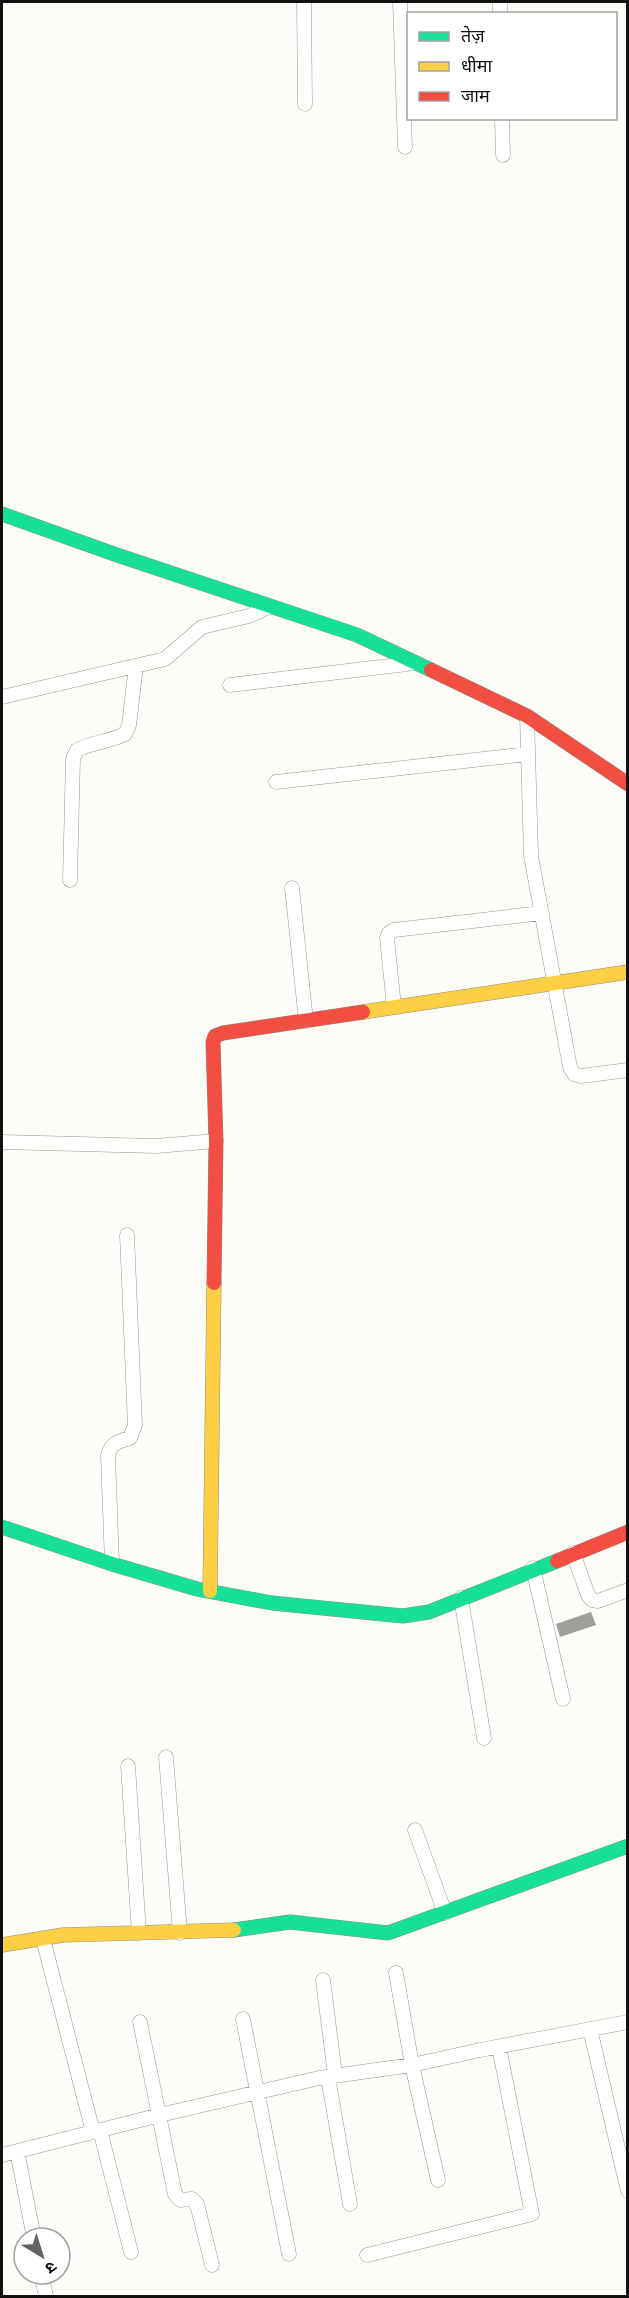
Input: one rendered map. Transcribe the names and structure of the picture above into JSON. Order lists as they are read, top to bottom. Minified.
{"legend":["तेज़","धीमा","जाम"],"north":"bottom right"}
